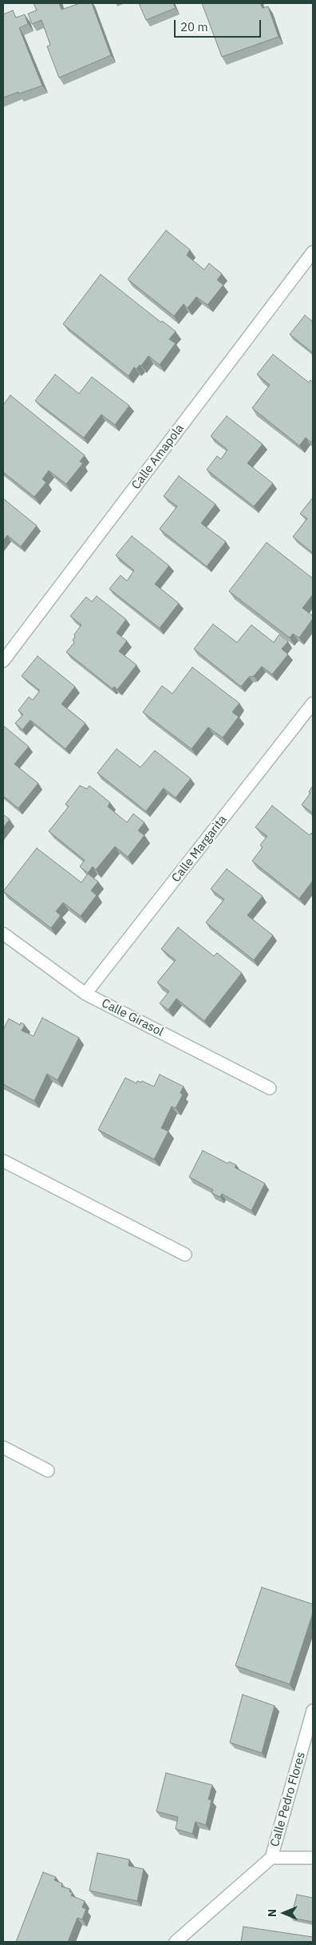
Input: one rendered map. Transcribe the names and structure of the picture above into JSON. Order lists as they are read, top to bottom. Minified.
{"streets":{"street":["Calle Amapola","Calle Margarita","Calle Girasol","Calle Pedro Flores"]},"crossings":[["Calle Margarita","Calle Girasol"]],"scale_bar":"20 m","north":"left"}
